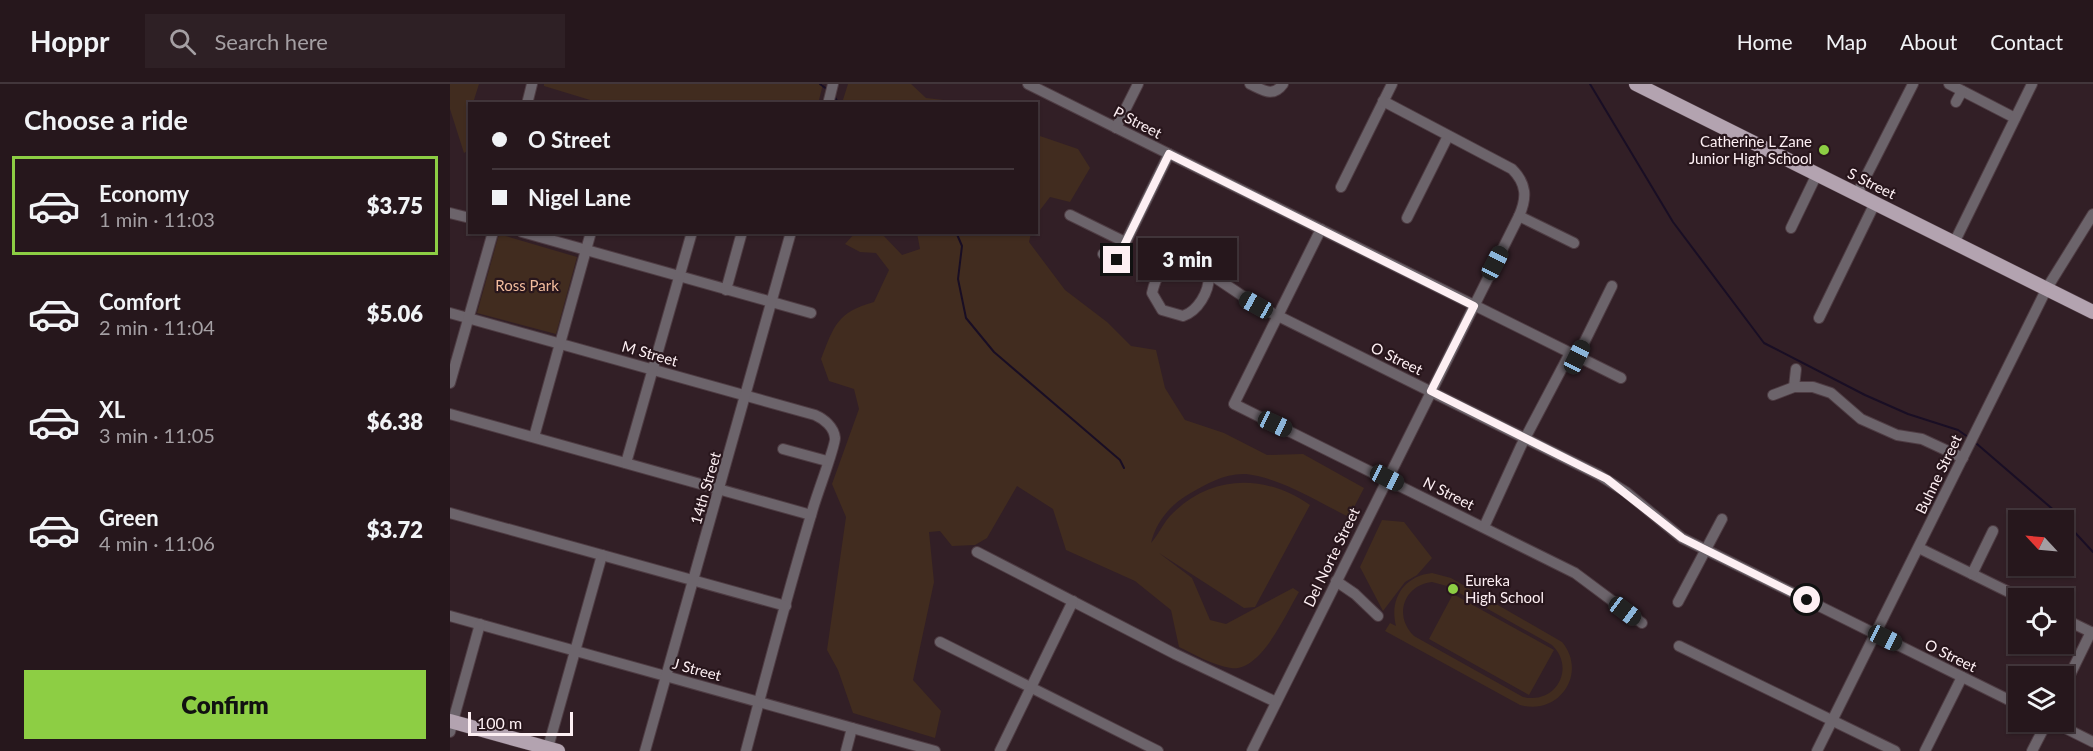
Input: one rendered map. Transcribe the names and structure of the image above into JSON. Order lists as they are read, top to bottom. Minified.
{"streets":{"main road":["S Street"],"street":["P Street","M Street","O Street","Buhne Street","14th Street","N Street","Del Norte Street","J Street"]},"crossings":[["P Street","Del Norte Street"],["S Street","Buhne Street"],["M Street","14th Street"],["O Street","Buhne Street"],["O Street","N Street"],["O Street","Del Norte Street"],["14th Street","J Street"],["N Street","Del Norte Street"]],"parks":["Ross Park"],"places":["Catherine L Zane Junior High School","Eureka High School"],"scale_bar":"100 m","north":"top left","page":{"header":"Hoppr","search":"Search here","nav":["Home","Map","About","Contact"],"heading":"Choose a ride","banner":["O Street","Nigel Lane"],"list":[{"name":"Economy","note":"1 min · 11:03","value":"$3.75"},{"name":"Comfort","note":"2 min · 11:04","value":"$5.06"},{"name":"XL","note":"3 min · 11:05","value":"$6.38"},{"name":"Green","note":"4 min · 11:06","value":"$3.72"}],"bubble":"3 min","buttons":"Confirm","scale":"100 m"}}
